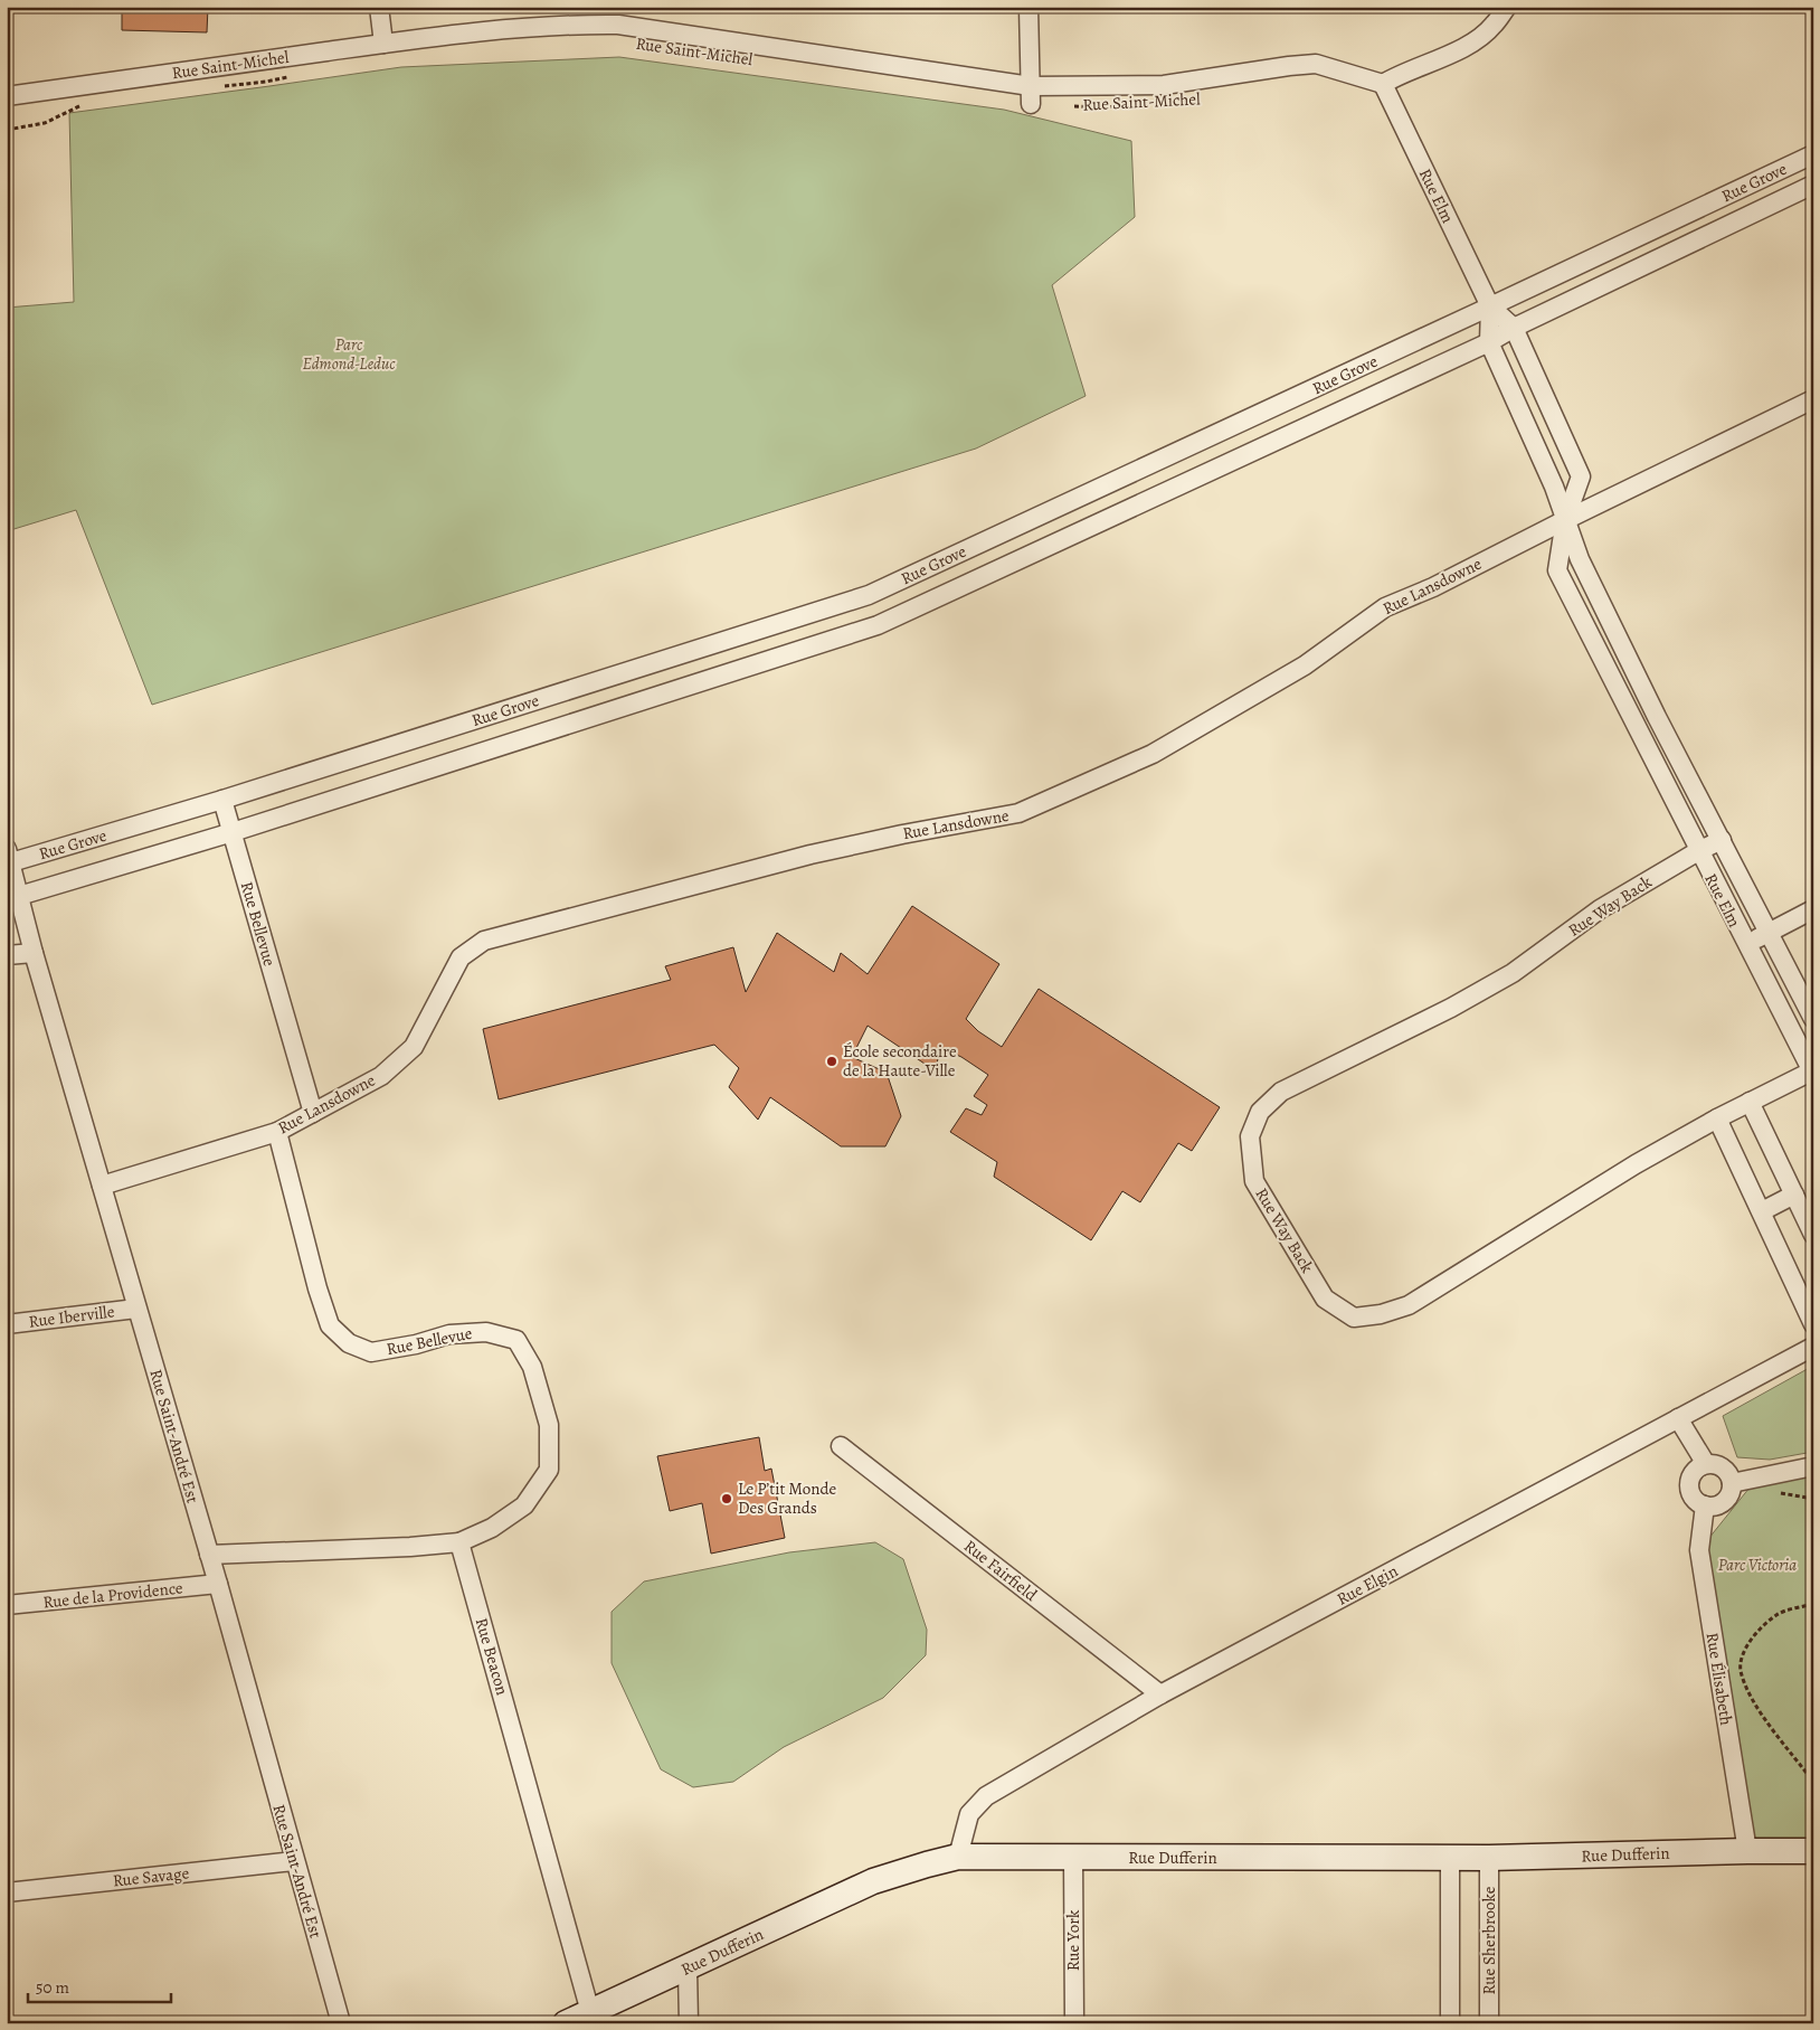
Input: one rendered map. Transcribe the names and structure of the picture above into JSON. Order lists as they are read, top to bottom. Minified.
{"streets":{"main road":["Rue Dufferin"],"street":["Rue Saint-Michel","Rue Grove","Rue Elm","Rue Lansdowne","Rue Way Back","Rue Bellevue","Rue Iberville","Rue Saint-André Est","Rue Fairfield","Rue Elgin","Rue de la Providence","Rue Beacon","Rue Élisabeth","Rue Savage","Rue York","Rue Sherbrooke"]},"crossings":[["Rue Saint-Michel","Rue Elm"],["Rue Grove","Rue Elm"],["Rue Grove","Rue Bellevue"],["Rue Grove","Rue Saint-André Est"],["Rue Elm","Rue Lansdowne"],["Rue Elm","Rue Way Back"],["Rue Lansdowne","Rue Bellevue"],["Rue Lansdowne","Rue Saint-André Est"],["Rue Bellevue","Rue Beacon"],["Rue Iberville","Rue Saint-André Est"],["Rue Saint-André Est","Rue de la Providence"],["Rue Saint-André Est","Rue Savage"],["Rue Fairfield","Rue Elgin"],["Rue Elgin","Rue Dufferin"],["Rue Beacon","Rue Dufferin"],["Rue Élisabeth","Rue Dufferin"],["Rue Dufferin","Rue York"],["Rue Dufferin","Rue Sherbrooke"]],"parks":["Parc Edmond-Leduc","Parc Victoria"],"places":["École secondaire de la Haute-Ville","Le P’tit Monde Des Grands"],"scale_bar":"50 m"}
